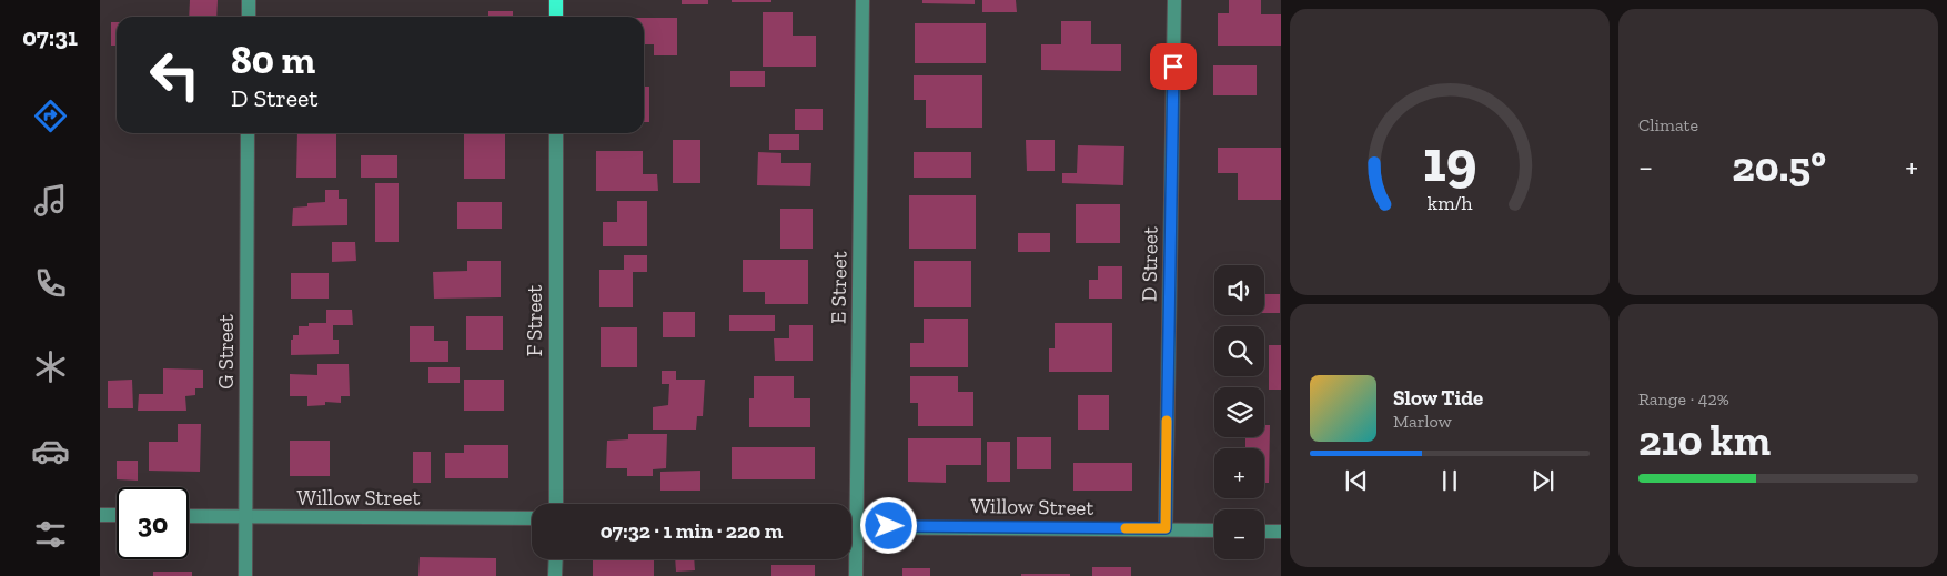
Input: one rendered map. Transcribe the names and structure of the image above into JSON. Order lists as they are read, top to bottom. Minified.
{"streets":{"street":["D Street","E Street","F Street","G Street","Willow Street"]},"crossings":[["D Street","Willow Street"],["E Street","Willow Street"],["G Street","Willow Street"]],"page":{"tabs":"07:31","tile":["Climate",["Range · 42%","210 km"]],"turn":["80 m","D Street"],"heat":["−","20.5°","+"],"map_buttons":["+","−"],"song":["Slow Tide","Marlow"],"limit":"30","trip":"07:32 · 1 min · 220 m","gauge":["19","km/h"]}}
